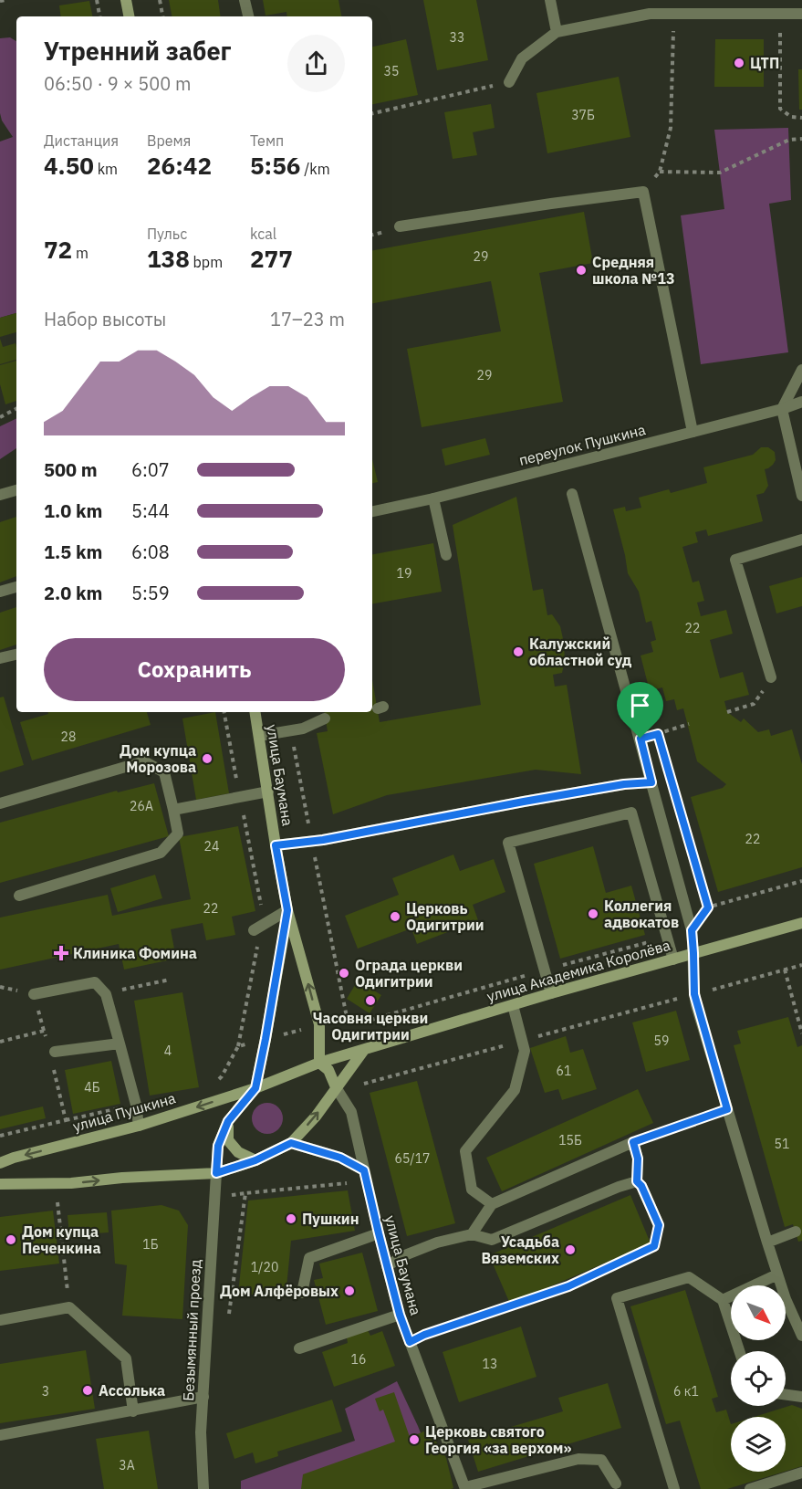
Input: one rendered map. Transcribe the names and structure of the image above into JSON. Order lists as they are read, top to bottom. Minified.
{"streets":{"street":["переулок Пушкина","улица Баумана","улица Академика Королёва","улица Пушкина","Безымянный проезд"]},"crossings":[["улица Баумана","улица Академика Королёва"],["улица Баумана","улица Пушкина"],["улица Академика Королёва","улица Пушкина"]],"places":{"other":["ЦТП","Средняя школа №13","Калужский областной суд","Дом купца Морозова","Коллегия адвокатов","Церковь Одигитрии","Ограда церкви Одигитрии","Часовня церкви Одигитрии","Пушкин","Дом купца Печенкина","Усадьба Вяземских","Дом Алфёровых","Ассолька","Церковь святого Георгия «за верхом»"],"health":["Клиника Фомина"]},"house_numbers":["33","35","37Б","29","29","19","22","28","26А","22","24","22","59","4","61","4Б","15Б","51","65/17","1Б","1/20","16","13","3","6 к1","3А"],"north":"bottom right","page":{"heading":["Утренний забег","06:50 · 9 × 500 m"],"stats":[["Дистанция","4.50 km"],["Время","26:42"],["Темп","5:56 /km"],["72 m"],["Пульс","138 bpm"],["kcal","277"]],"chart":["Набор высоты","17–23 m"],"list":[{"name":"500 m","note":"6:07"},{"name":"1.0 km","note":"5:44"},{"name":"1.5 km","note":"6:08"},{"name":"2.0 km","note":"5:59"}],"buttons":"Сохранить"}}
